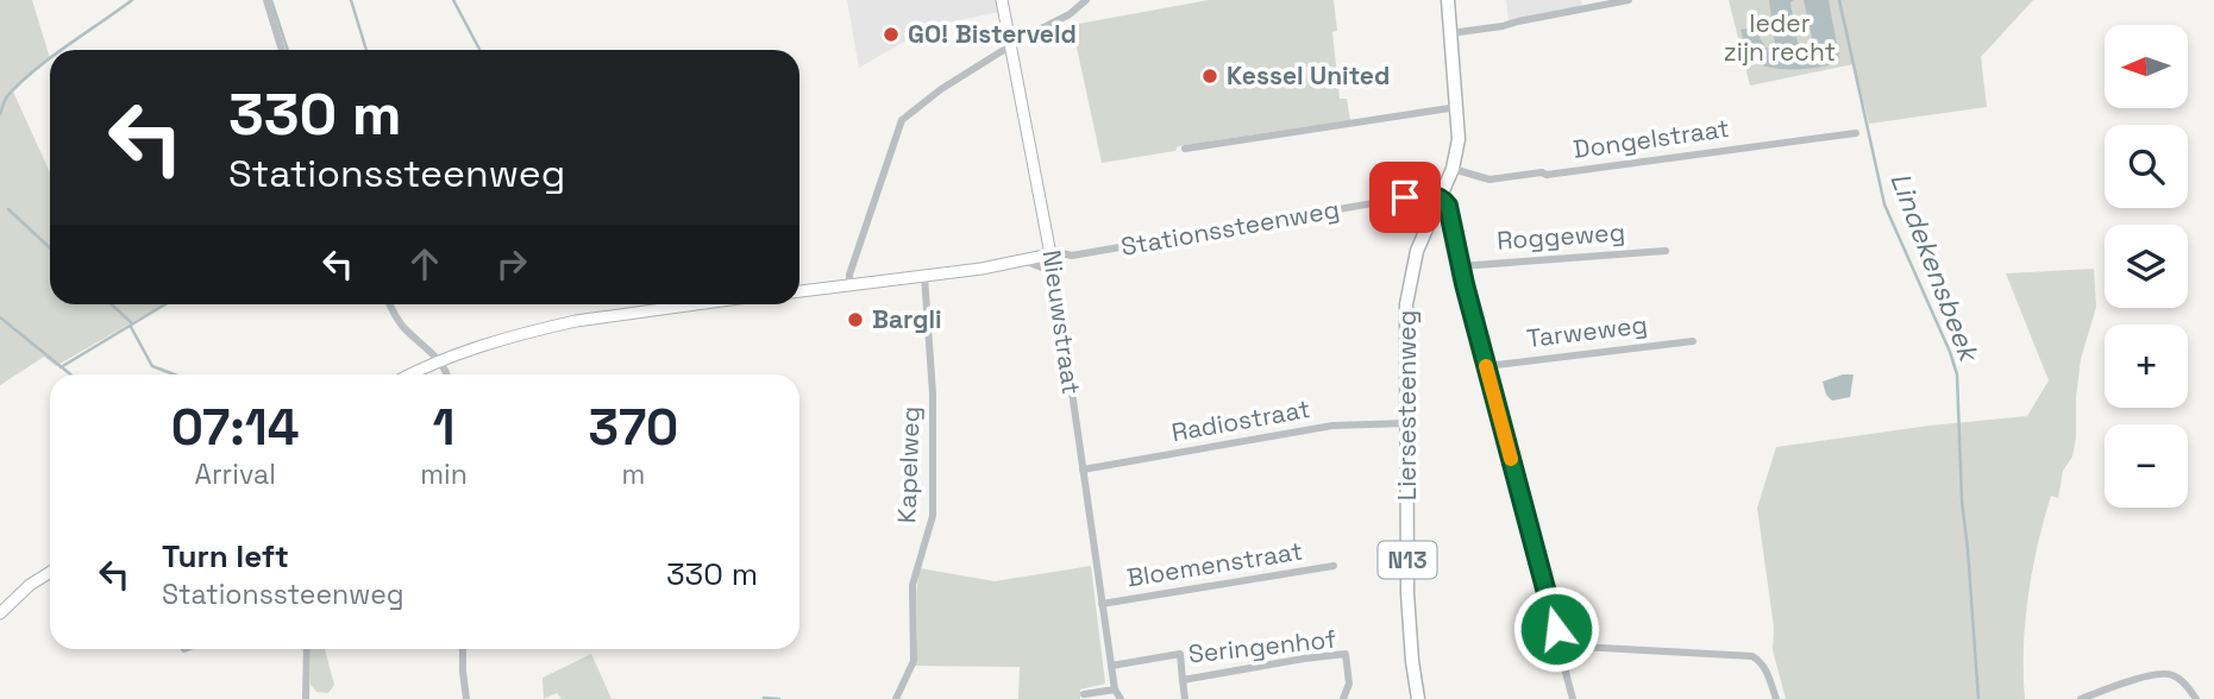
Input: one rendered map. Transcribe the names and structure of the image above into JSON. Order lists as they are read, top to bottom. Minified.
{"streets":{"main road":["Liersesteenweg","N13"],"street":["Dongelstraat","Stationssteenweg","Roggeweg","Nieuwstraat","Tarweweg","Radiostraat","Kapelweg","Bloemenstraat","Seringenhof"]},"crossings":[["Dongelstraat","Liersesteenweg"],["Dongelstraat","N13"],["Stationssteenweg","Nieuwstraat"],["Stationssteenweg","Liersesteenweg"],["Stationssteenweg","Kapelweg"],["Nieuwstraat","Radiostraat"],["Nieuwstraat","Bloemenstraat"],["Nieuwstraat","Seringenhof"],["Liersesteenweg","Radiostraat"],["Liersesteenweg","N13"]],"water":["Lindekensbeek"],"parks":["Ieder zijn recht"],"places":["GO! Bisterveld","Kessel United","Bargli"],"north":"left","page":{"map_buttons":["+","−"],"turn":["330 m","Stationssteenweg"],"eta":["07:14","Arrival","1","min","370","m"],"list":[{"name":"Turn left","note":"Stationssteenweg","value":"330 m"}]}}
